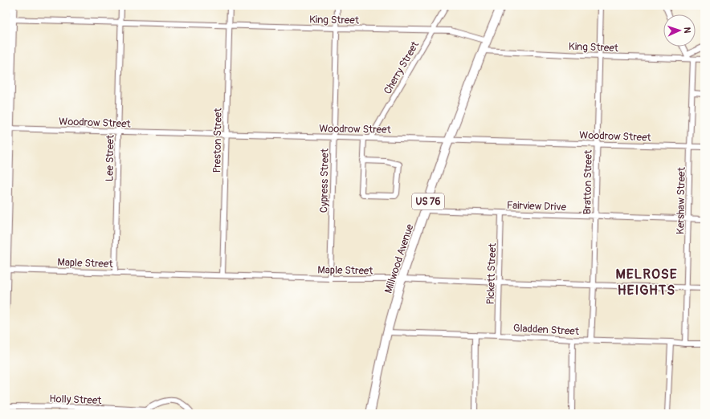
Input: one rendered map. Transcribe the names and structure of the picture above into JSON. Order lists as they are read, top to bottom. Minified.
{"streets":{"main road":["US 76","Millwood Avenue"],"street":["King Street","Cherry Street","Woodrow Street","Preston Street","Lee Street","Cypress Street","Bratton Street","Kershaw Street","Fairview Drive","Maple Street","Pickett Street","Gladden Street","Holly Street"]},"crossings":[["King Street","Cherry Street"],["King Street","Preston Street"],["King Street","Lee Street"],["King Street","Cypress Street"],["King Street","Bratton Street"],["King Street","Kershaw Street"],["King Street","Millwood Avenue"],["Cherry Street","Woodrow Street"],["Woodrow Street","Preston Street"],["Woodrow Street","Lee Street"],["Woodrow Street","Cypress Street"],["Woodrow Street","Bratton Street"],["Woodrow Street","Kershaw Street"],["Woodrow Street","Millwood Avenue"],["Preston Street","Maple Street"],["Lee Street","Maple Street"],["Cypress Street","Maple Street"],["Bratton Street","Fairview Drive"],["Bratton Street","Maple Street"],["Bratton Street","Gladden Street"],["Kershaw Street","Fairview Drive"],["Kershaw Street","Maple Street"],["Kershaw Street","Gladden Street"],["Fairview Drive","Millwood Avenue"],["Fairview Drive","Pickett Street"],["Millwood Avenue","Maple Street"],["Millwood Avenue","Gladden Street"],["Maple Street","Pickett Street"],["Pickett Street","Gladden Street"]],"districts":["MELROSE HEIGHTS"],"north":"right"}
